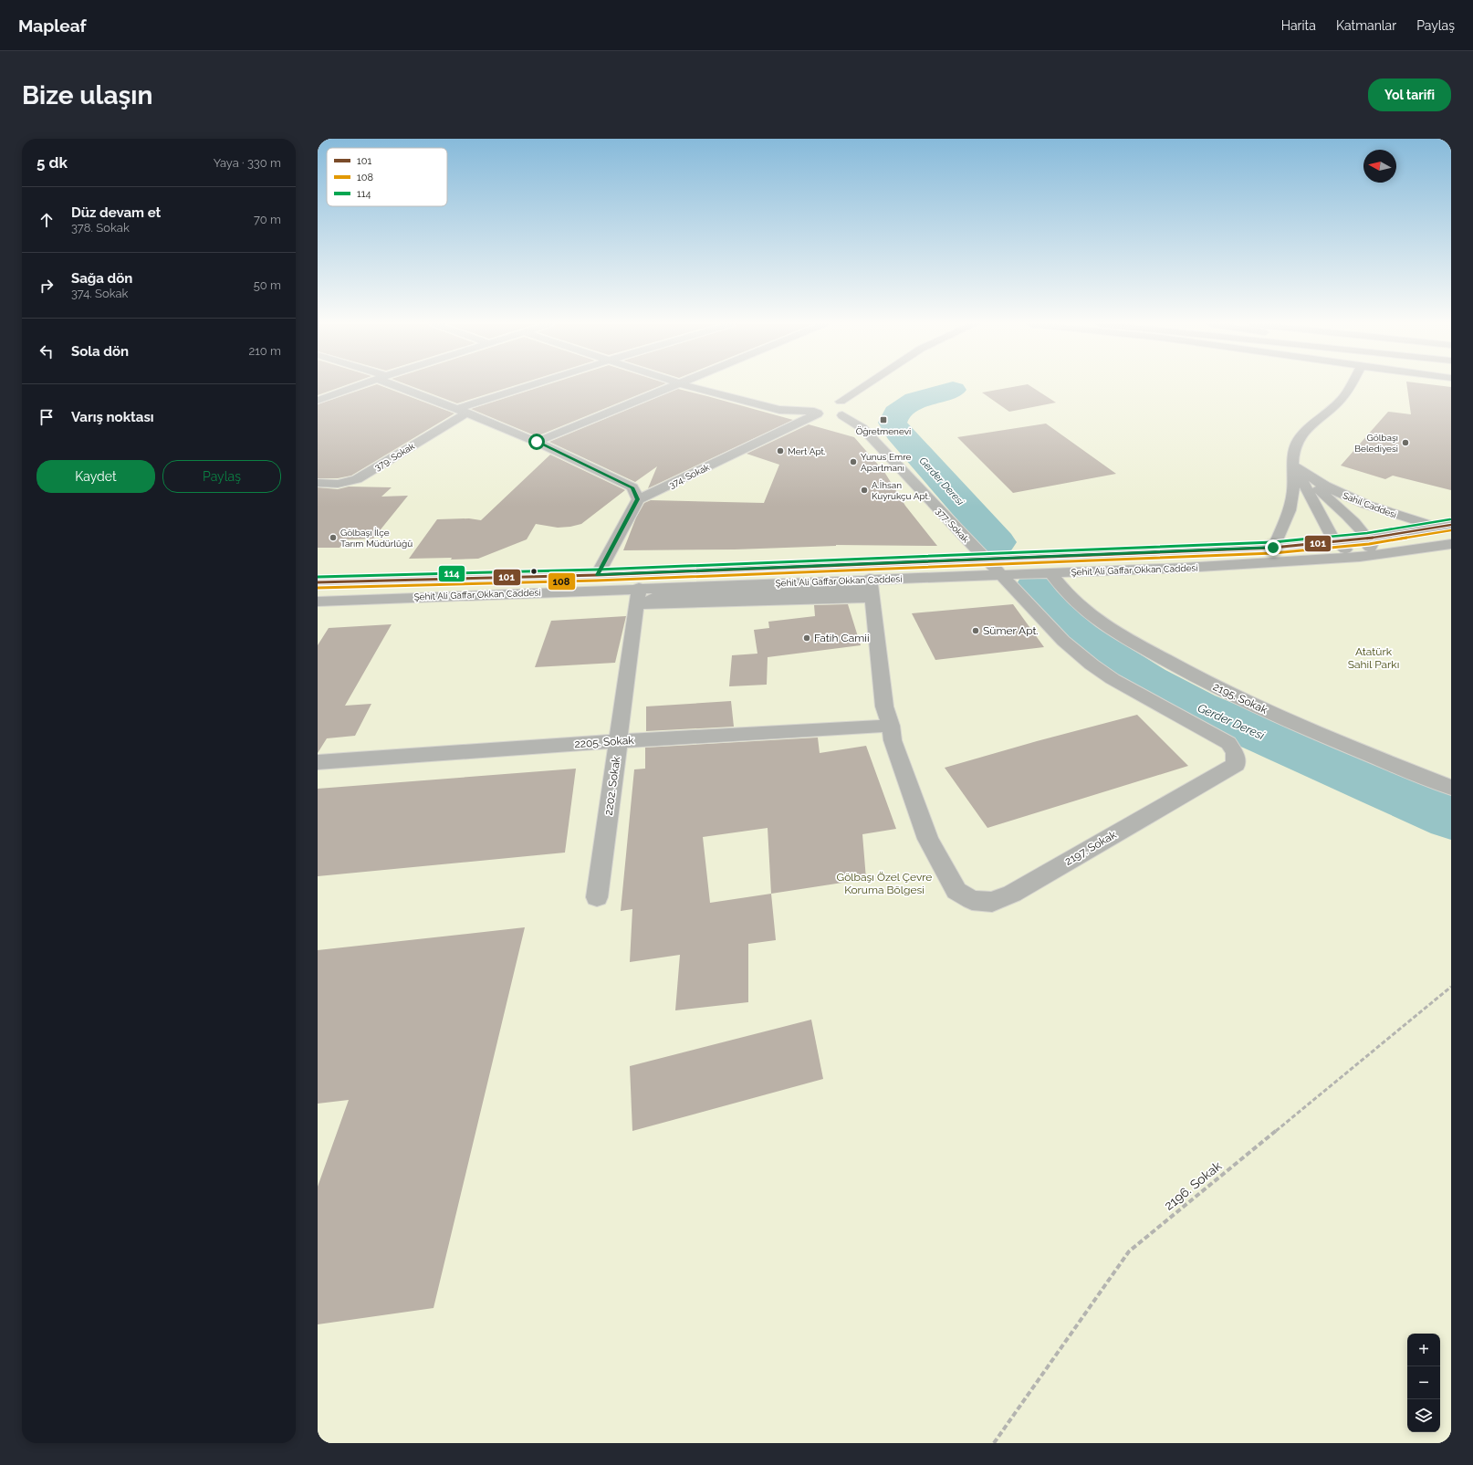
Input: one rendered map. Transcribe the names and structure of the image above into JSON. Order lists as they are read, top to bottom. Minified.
{"streets":{"street":["379. Sokak","374. Sokak","Sahil Caddesi","377. Sokak","Şehit Ali Gaffar Okkan Caddesi","2195. Sokak","2205. Sokak","2202. Sokak","2197. Sokak"],"path":["2196. Sokak"]},"crossings":[["374. Sokak","377. Sokak"],["Sahil Caddesi","Şehit Ali Gaffar Okkan Caddesi"],["377. Sokak","Şehit Ali Gaffar Okkan Caddesi"],["377. Sokak","2197. Sokak"],["Şehit Ali Gaffar Okkan Caddesi","2195. Sokak"],["Şehit Ali Gaffar Okkan Caddesi","2202. Sokak"],["Şehit Ali Gaffar Okkan Caddesi","2197. Sokak"],["2205. Sokak","2202. Sokak"],["2205. Sokak","2197. Sokak"]],"water":["Gerder Deresi"],"parks":["Atatürk Sahil Parkı","Gölbaşı Özel Çevre Koruma Bölgesi"],"places":{"transit":["Öğretmenevi"],"other":["Gölbaşı Belediyesi","Mert Apt.","Yunus Emre Apartmanı","A.İhsan Kuyrukçu Apt.","Gölbaşı İlçe Tarım Müdürlüğü","Sümer Apt.","Fatih Camii"]},"lines":["transit line 114","transit line 101","transit line 108"],"legend":["101","108","114"],"north":"left","page":{"header":"Mapleaf","nav":["Harita","Katmanlar","Paylaş"],"buttons":["Yol tarifi",["Kaydet","Paylaş"]],"title":"Bize ulaşın","heading":["5 dk","Yaya · 330 m"],"list":[["Düz devam et","378. Sokak","70 m"],["Sağa dön","374. Sokak","50 m"],["Sola dön","210 m"],"Varış noktası"],"map_buttons":["+","−"]}}
